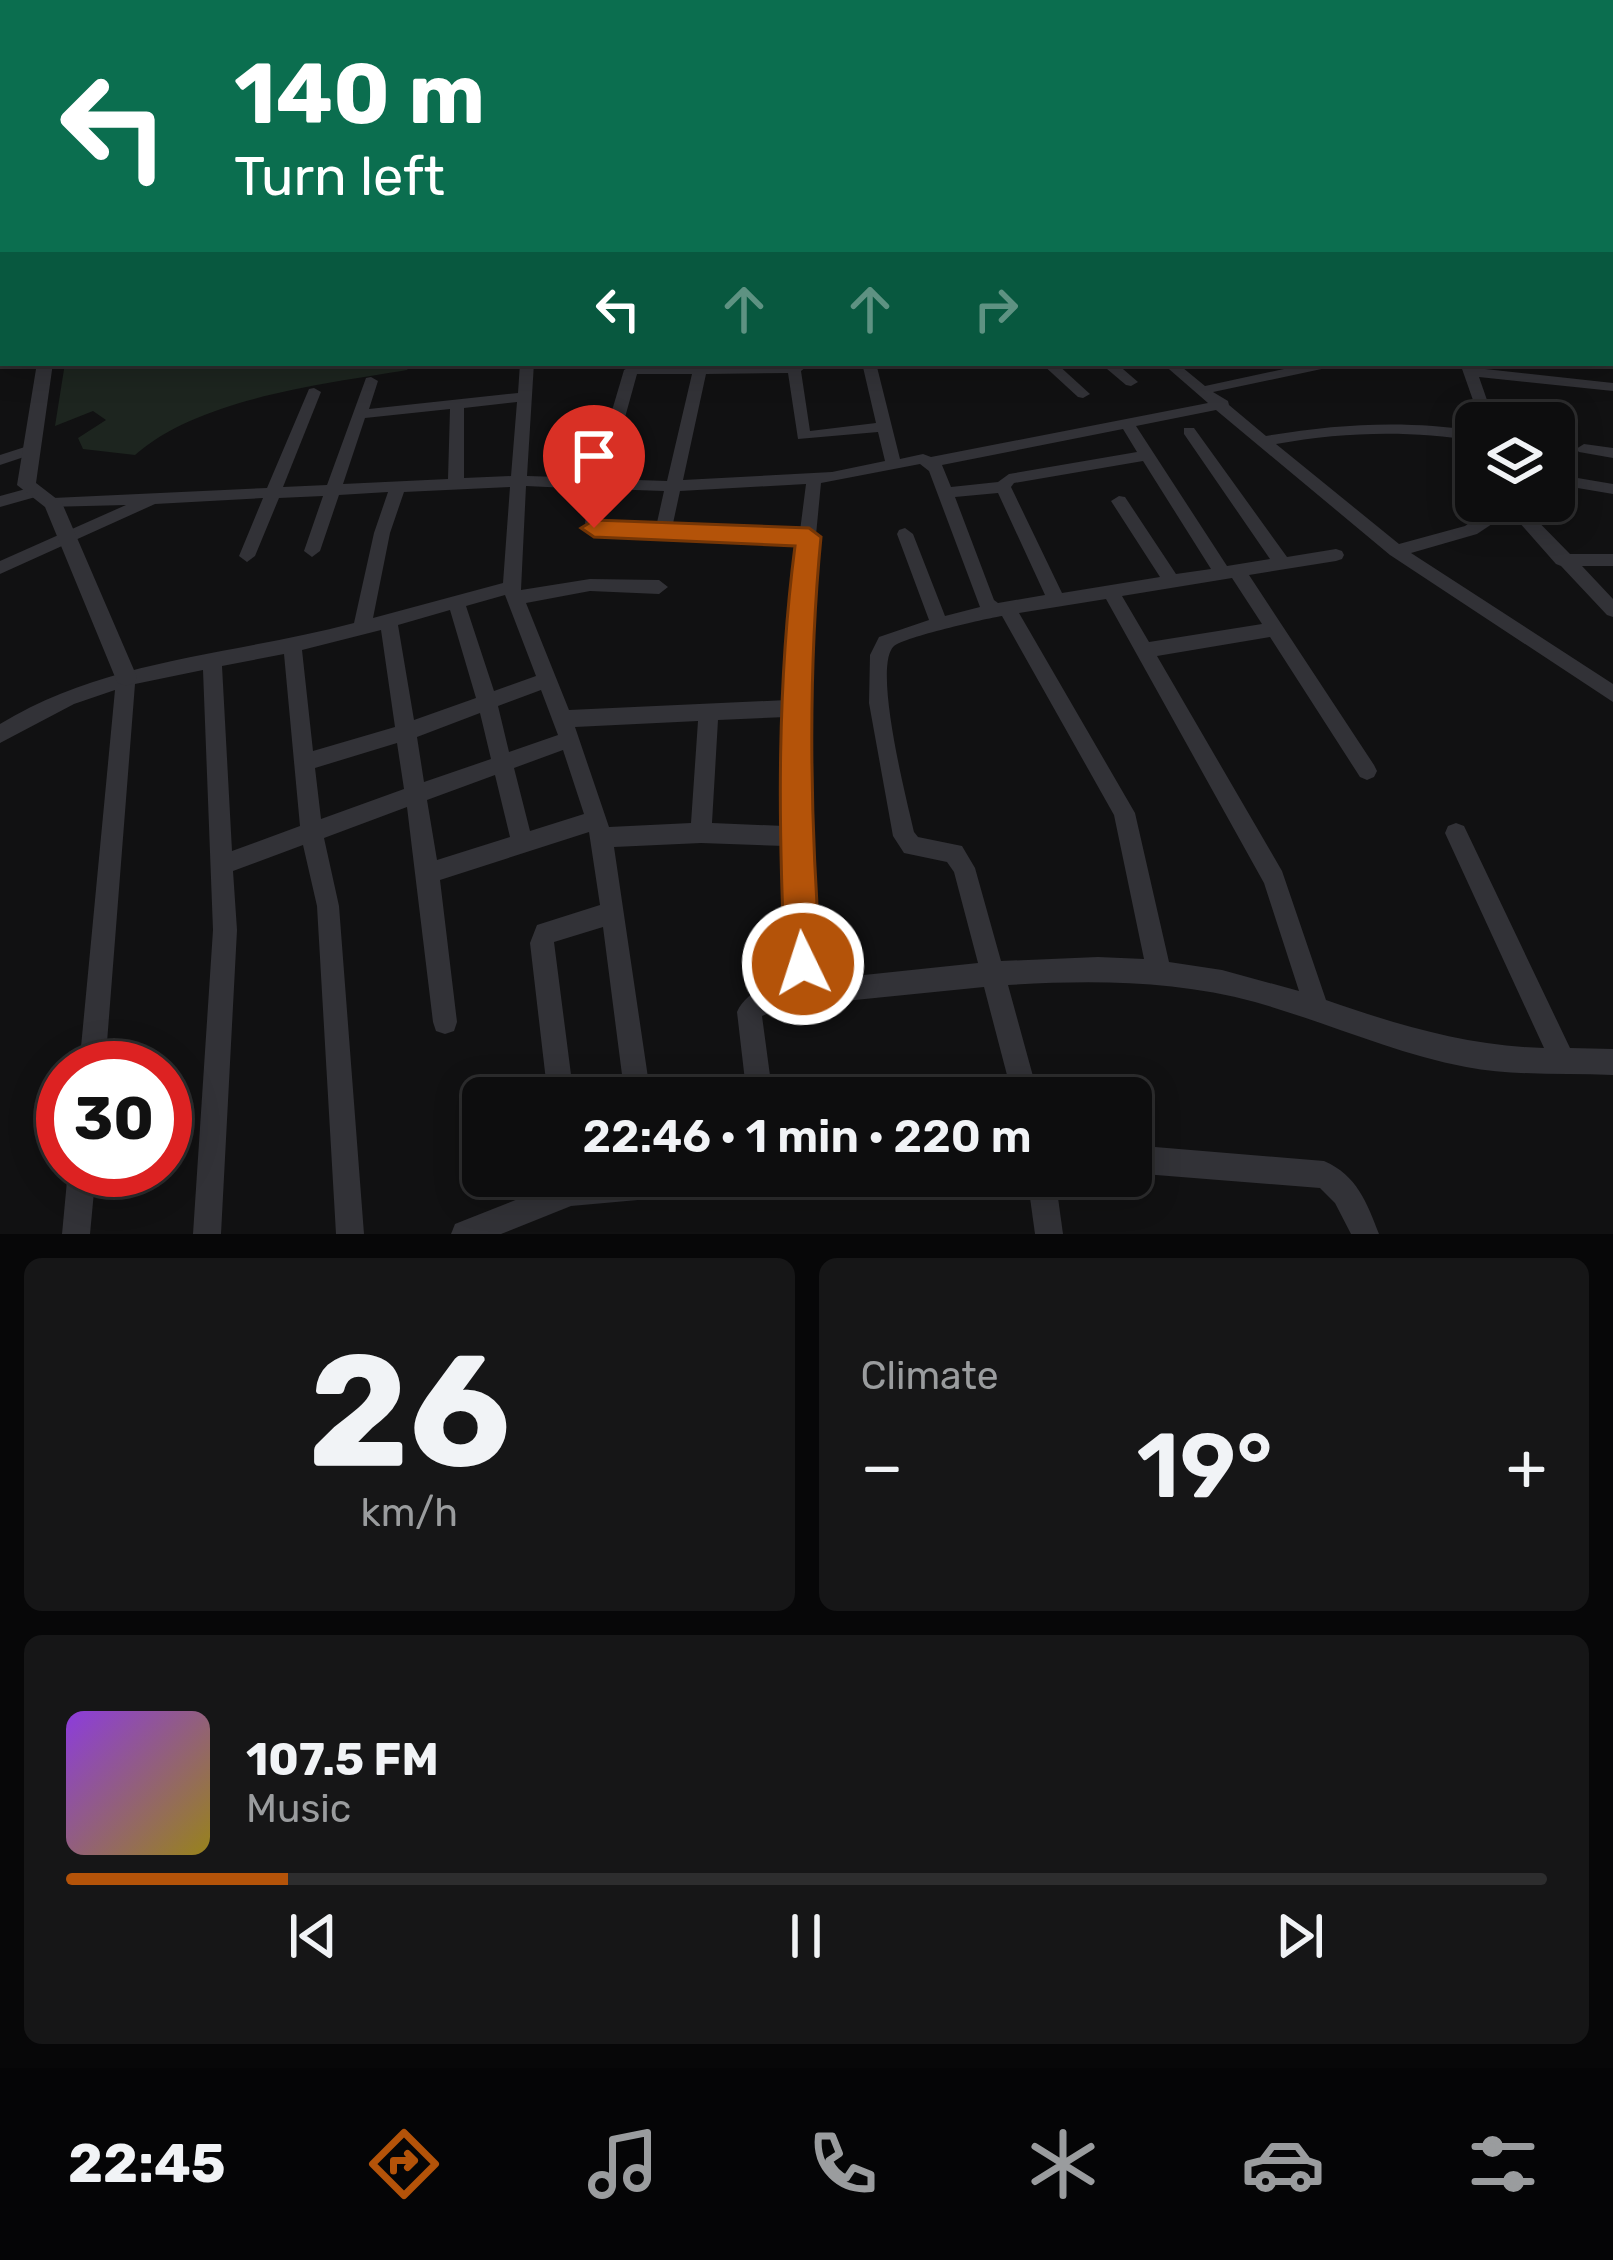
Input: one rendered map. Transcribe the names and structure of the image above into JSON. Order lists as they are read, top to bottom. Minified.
{"page":{"turn":["140 m","Turn left"],"limit":"30","trip":"22:46 · 1 min · 220 m","tile":[["26","km/h"],"Climate"],"heat":["−","19°","+"],"song":["107.5 FM","Music"],"tabs":"22:45"}}
